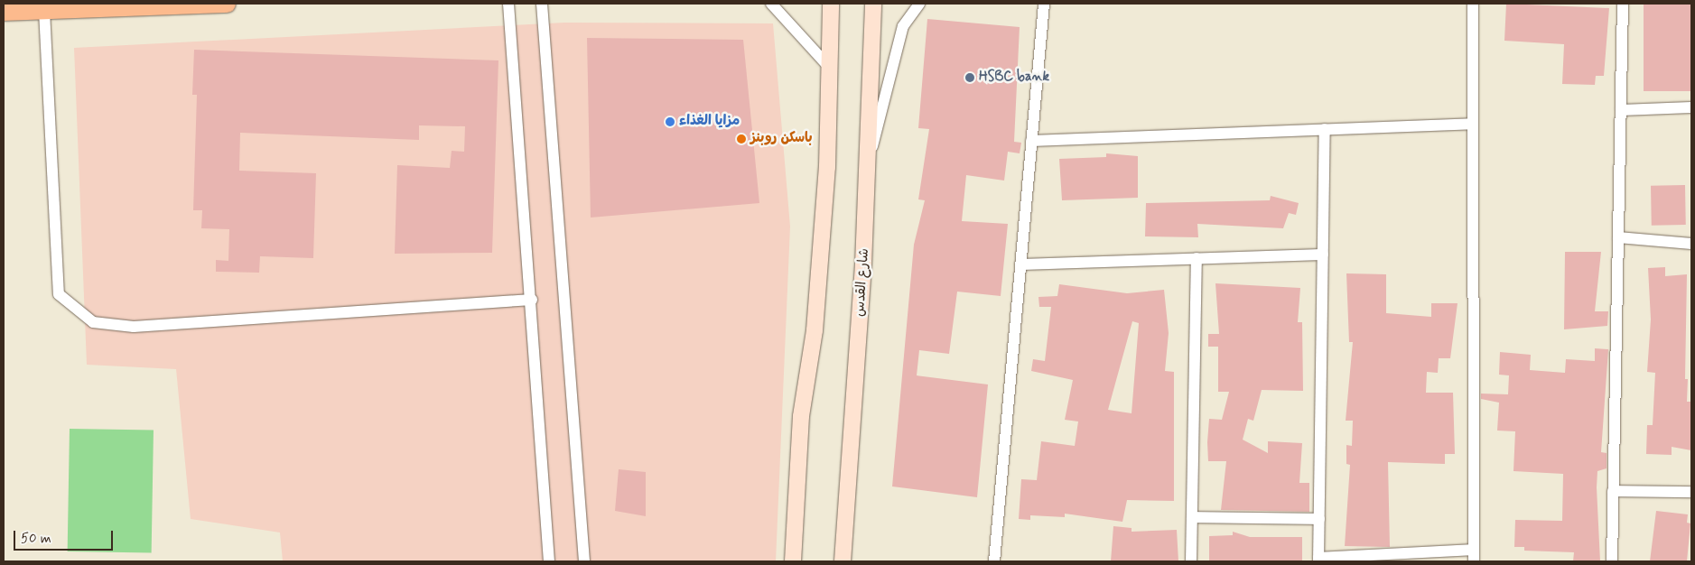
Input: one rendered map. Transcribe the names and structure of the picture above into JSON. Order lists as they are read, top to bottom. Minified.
{"streets":{"main road":["شارع القدس"]},"places":["HSBC bank","مزايا الغذاء","باسكن روبنز"],"scale_bar":"50 m"}
